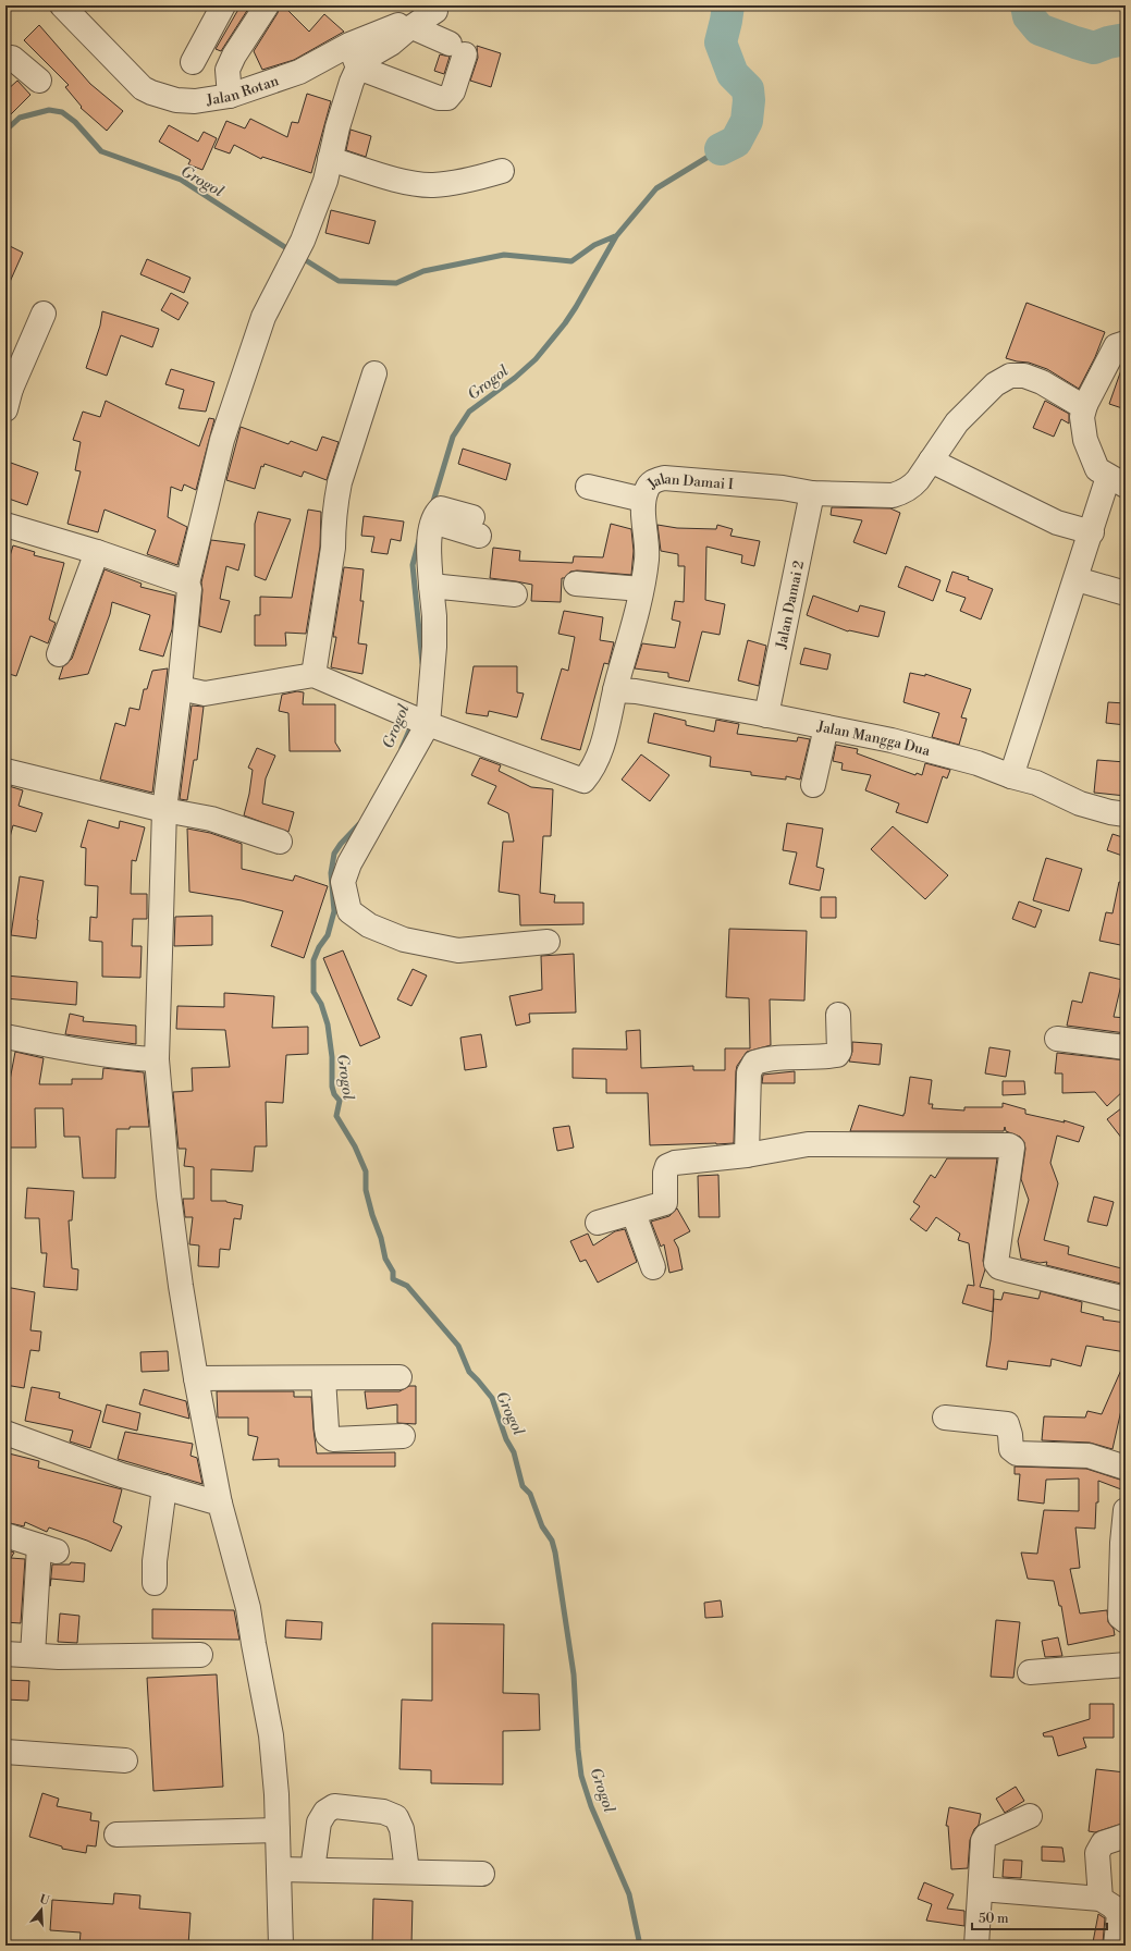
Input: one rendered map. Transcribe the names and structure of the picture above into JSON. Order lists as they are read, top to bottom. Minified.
{"streets":{"street":["Jalan Rotan","Jalan Damai I","Jalan Damai 2","Jalan Mangga Dua"]},"crossings":[["Jalan Damai I","Jalan Damai 2"],["Jalan Damai I","Jalan Mangga Dua"],["Jalan Damai 2","Jalan Mangga Dua"]],"water":["Grogol"],"scale_bar":"50 m","north":"top"}
